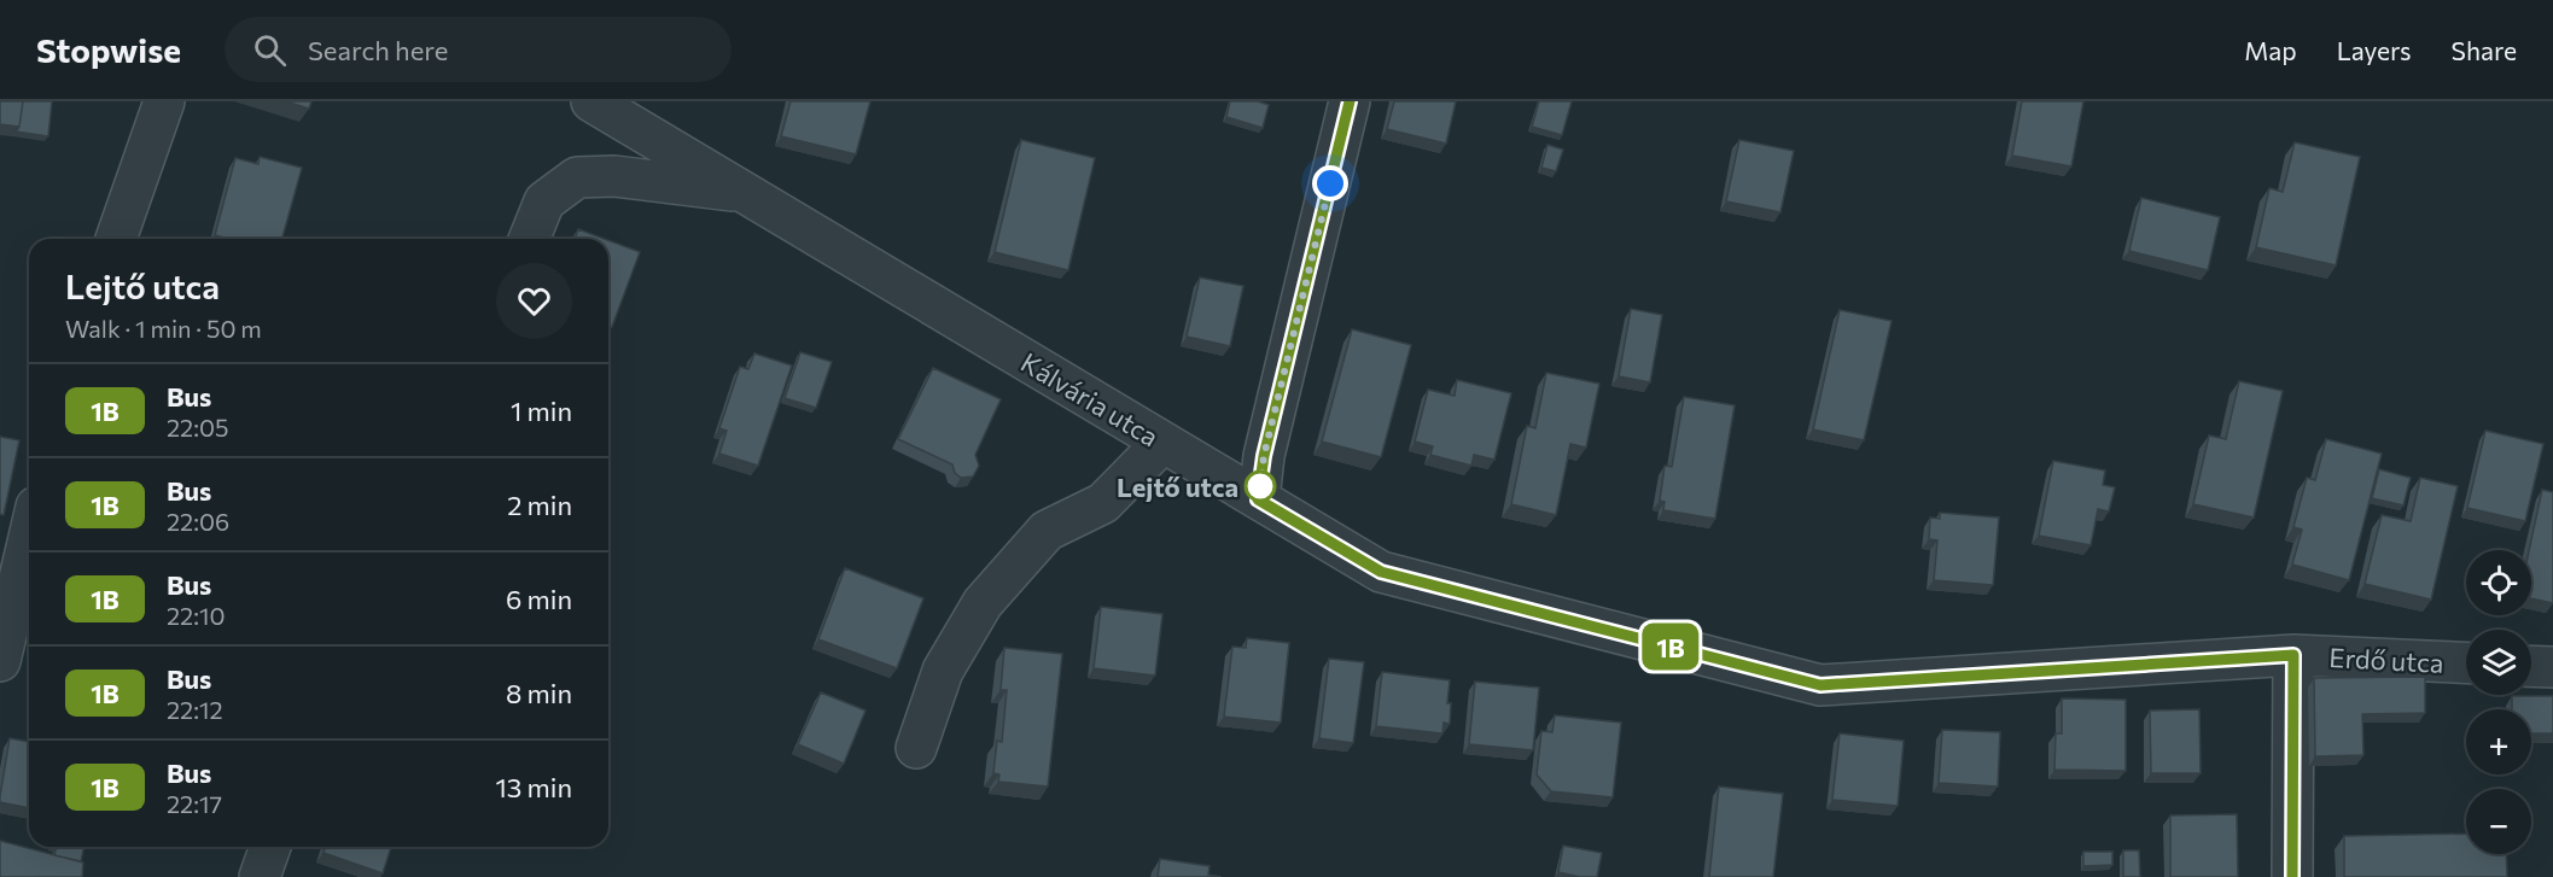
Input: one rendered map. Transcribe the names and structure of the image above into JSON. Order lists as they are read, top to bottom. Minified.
{"streets":{"street":["Kálvária utca","Erdő utca"]},"crossings":[["Kálvária utca","Erdő utca"]],"places":["Lejtő utca"],"lines":["bus line 1B"],"page":{"header":"Stopwise","search":"Search here","nav":["Map","Layers","Share"],"on_map":"1B","heading":["Lejtő utca","Walk · 1 min · 50 m"],"list":[{"mark":"1B","name":"Bus","note":"22:05","value":"1 min"},{"mark":"1B","name":"Bus","note":"22:06","value":"2 min"},{"mark":"1B","name":"Bus","note":"22:10","value":"6 min"},{"mark":"1B","name":"Bus","note":"22:12","value":"8 min"},{"mark":"1B","name":"Bus","note":"22:17","value":"13 min"}],"map_buttons":["+","−"]}}
